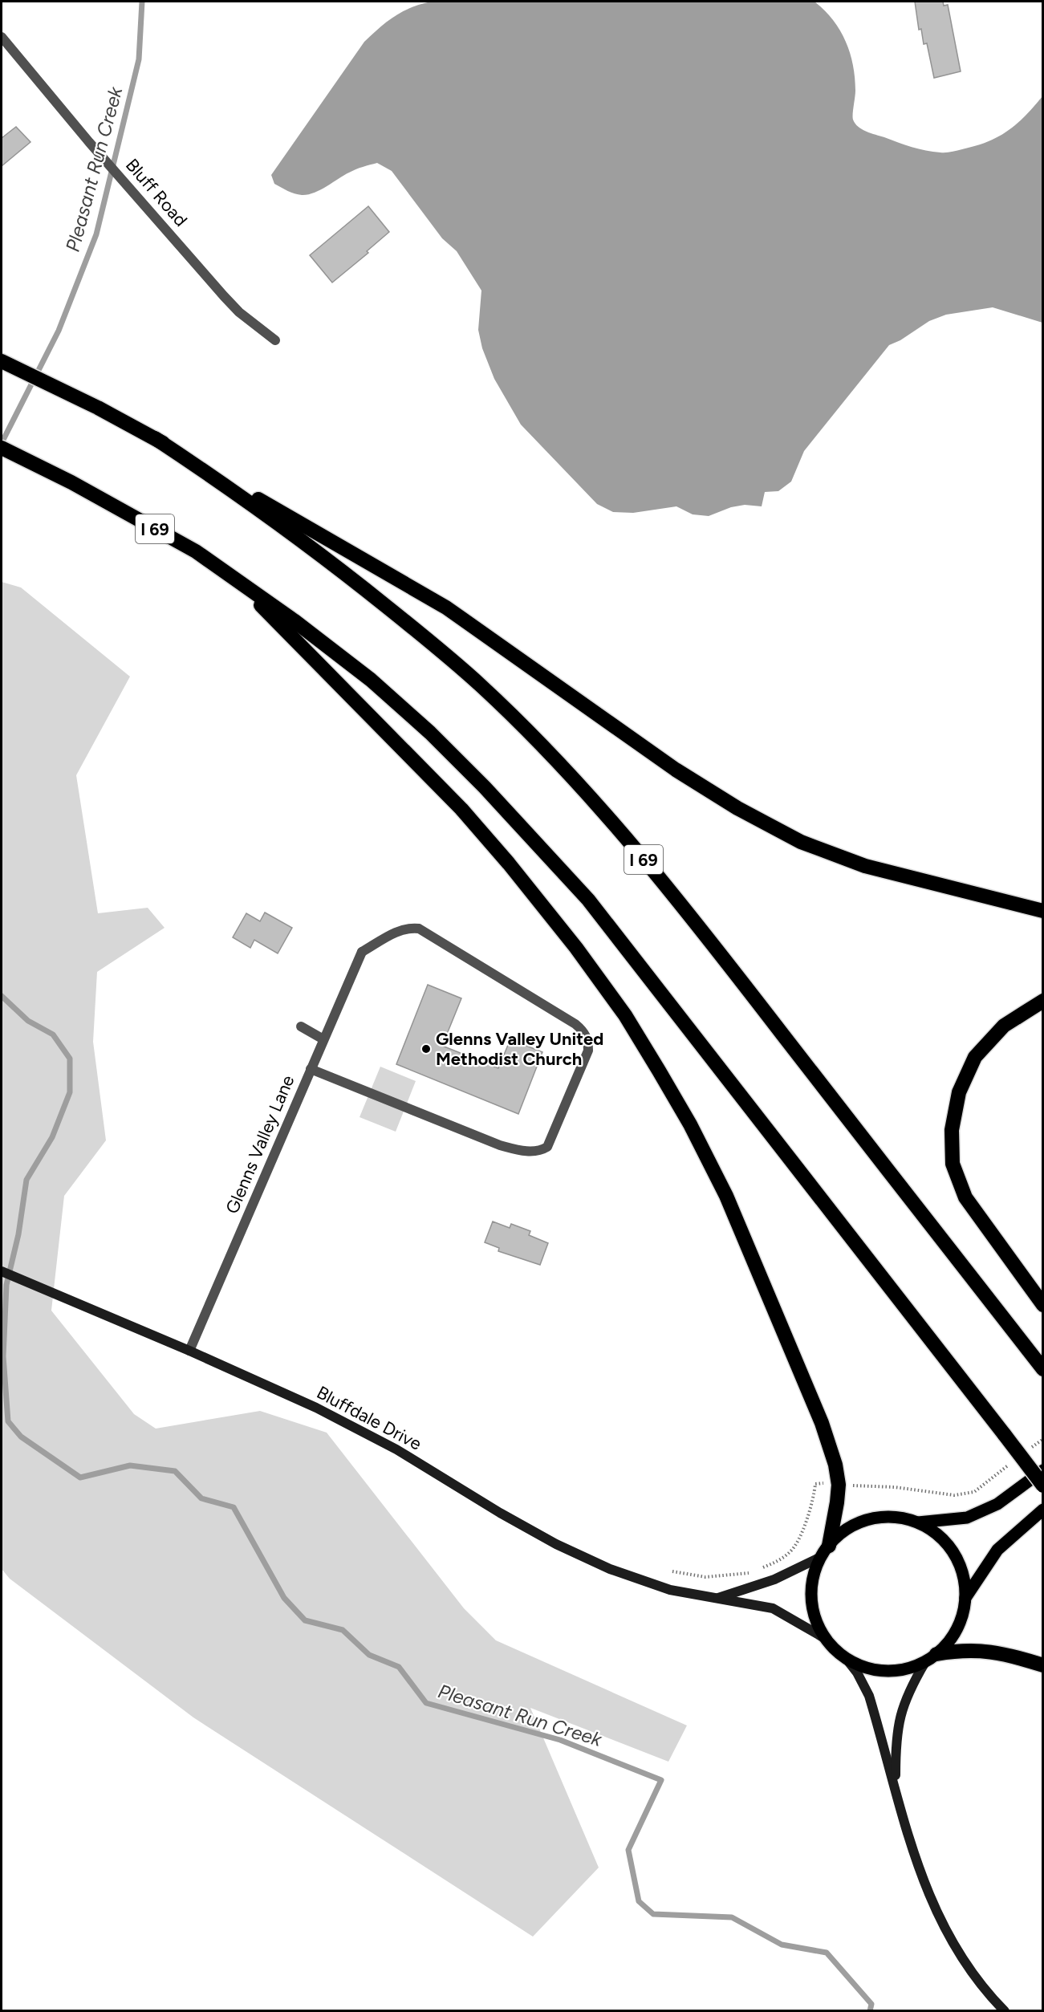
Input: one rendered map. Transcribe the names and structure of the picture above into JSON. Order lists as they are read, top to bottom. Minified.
{"streets":{"highway":["I 69"],"street":["Bluff Road","Glenns Valley Lane","Bluffdale Drive"]},"crossings":[["Glenns Valley Lane","Bluffdale Drive"]],"water":["Pleasant Run Creek"],"places":["Glenns Valley United Methodist Church"]}
